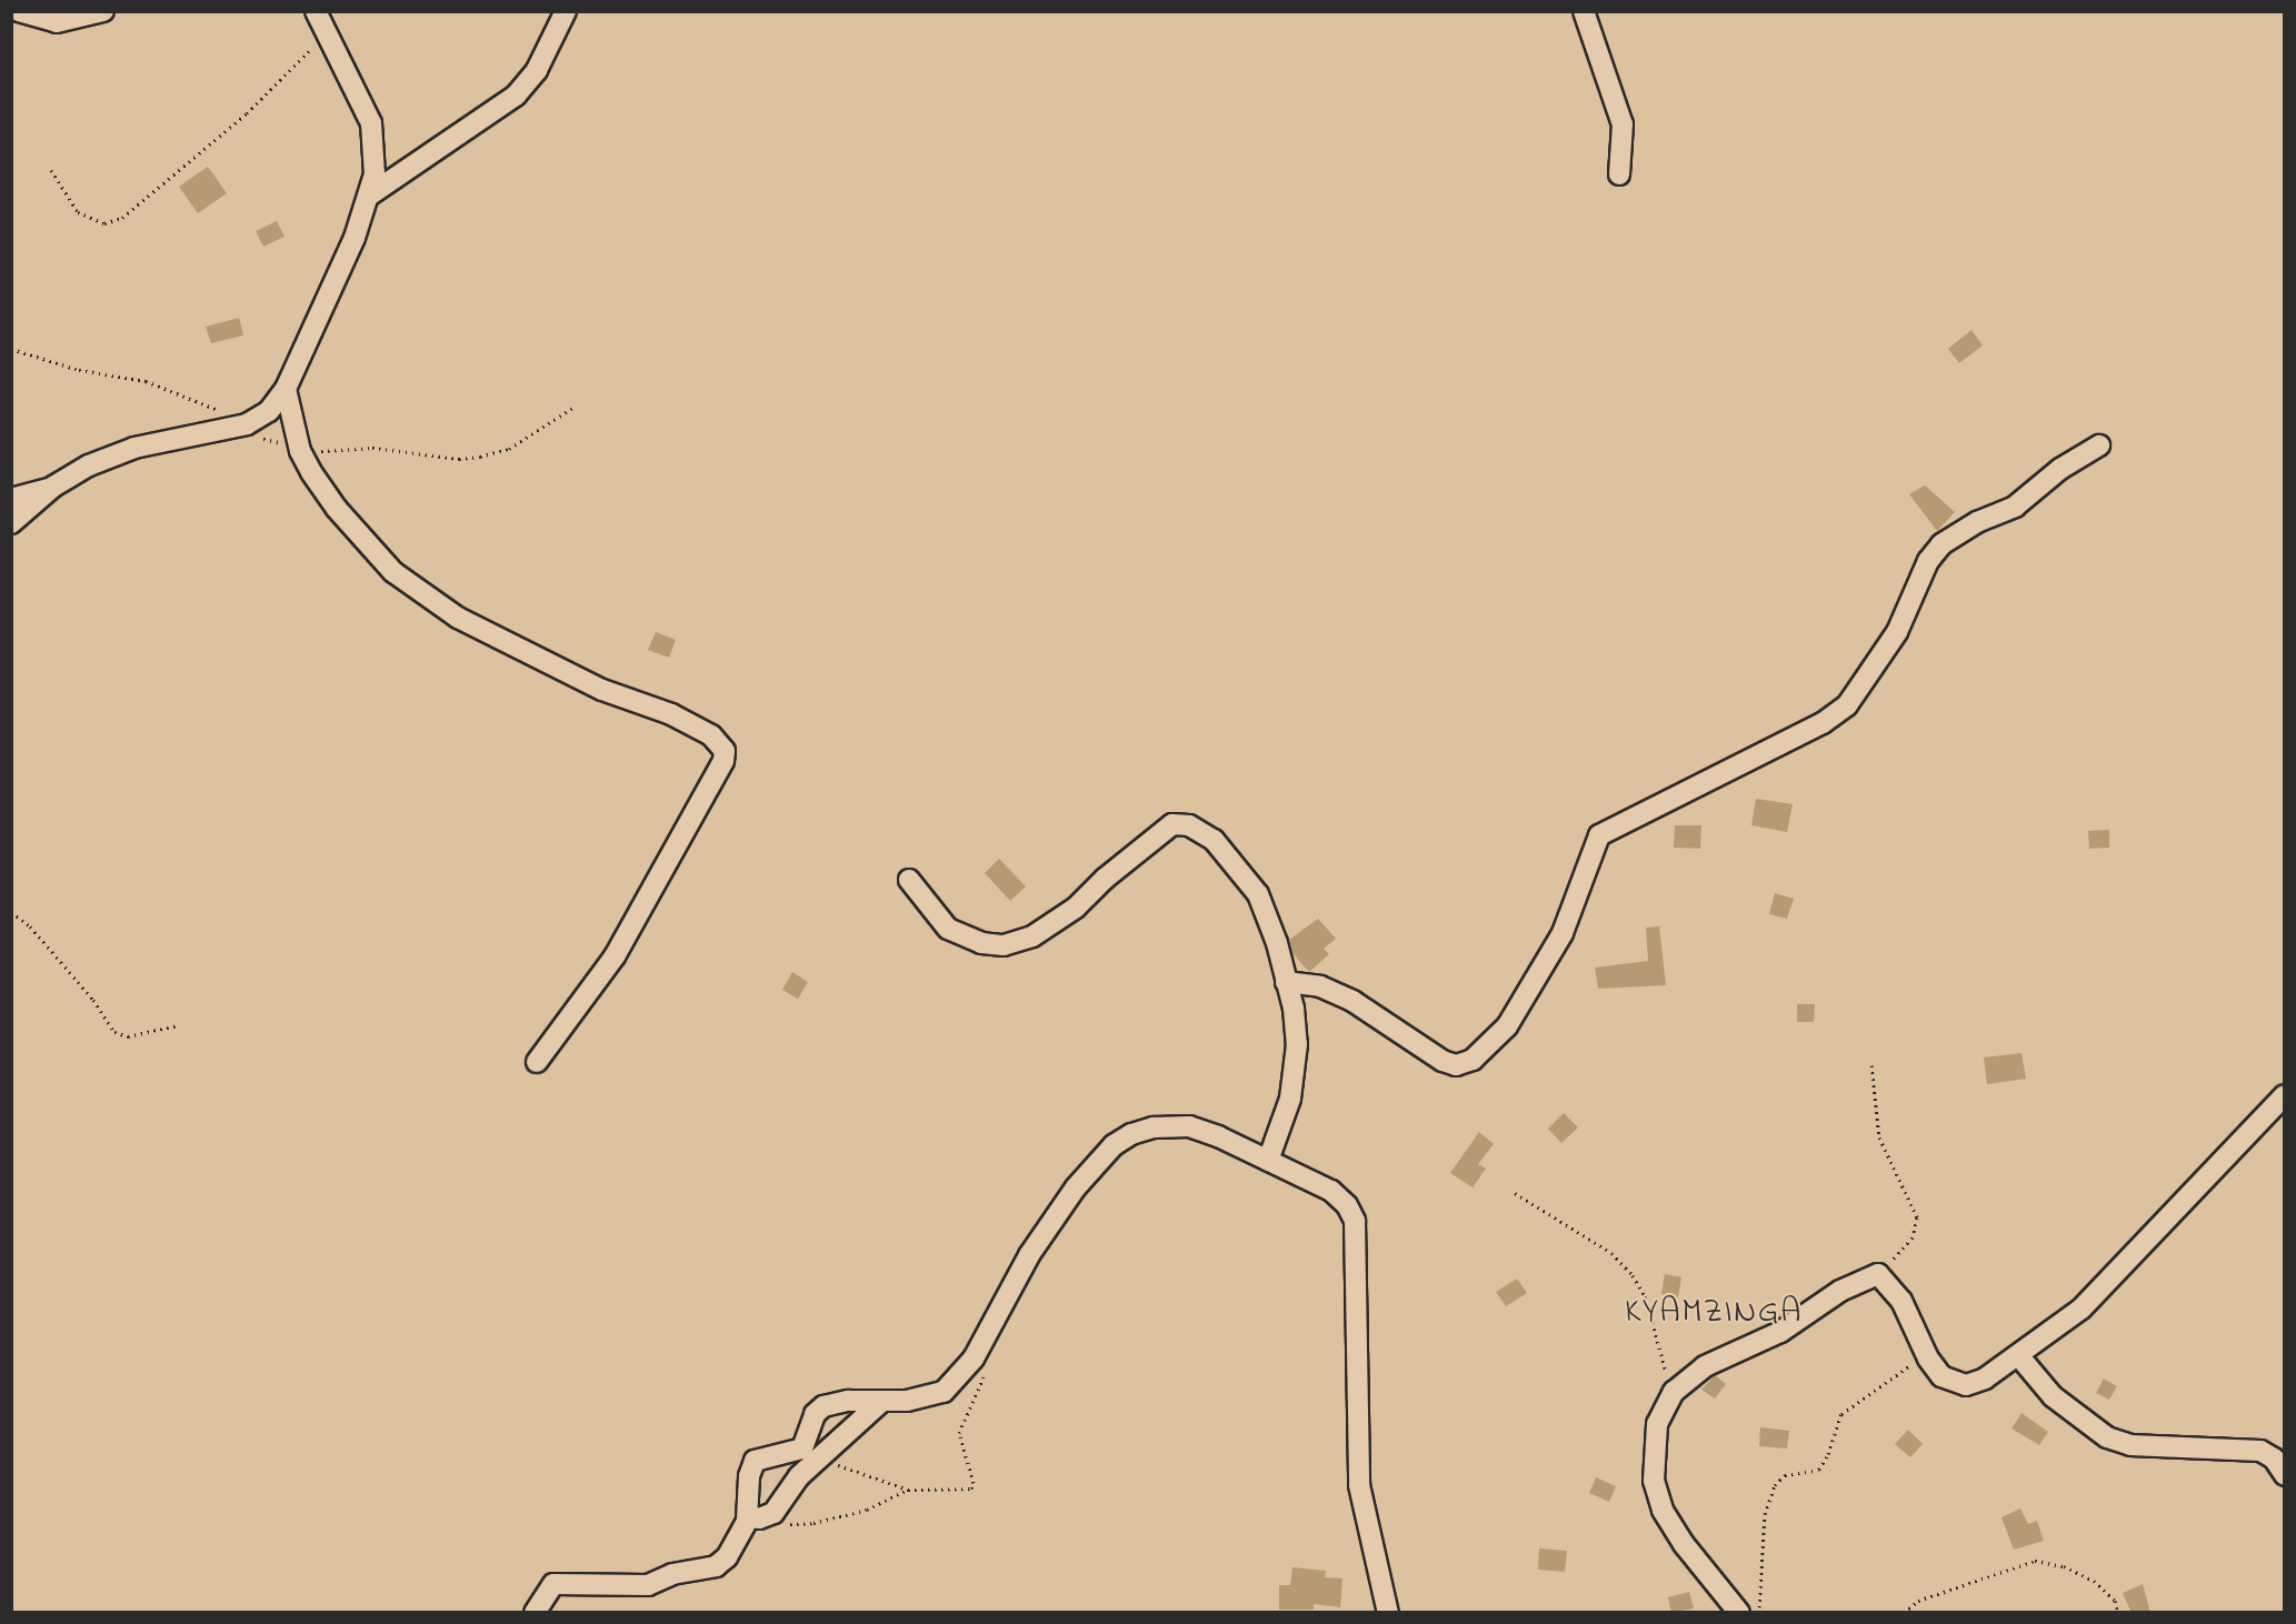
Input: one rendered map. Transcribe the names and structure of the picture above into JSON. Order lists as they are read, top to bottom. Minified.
{"districts":["KYAMZINGA"]}
